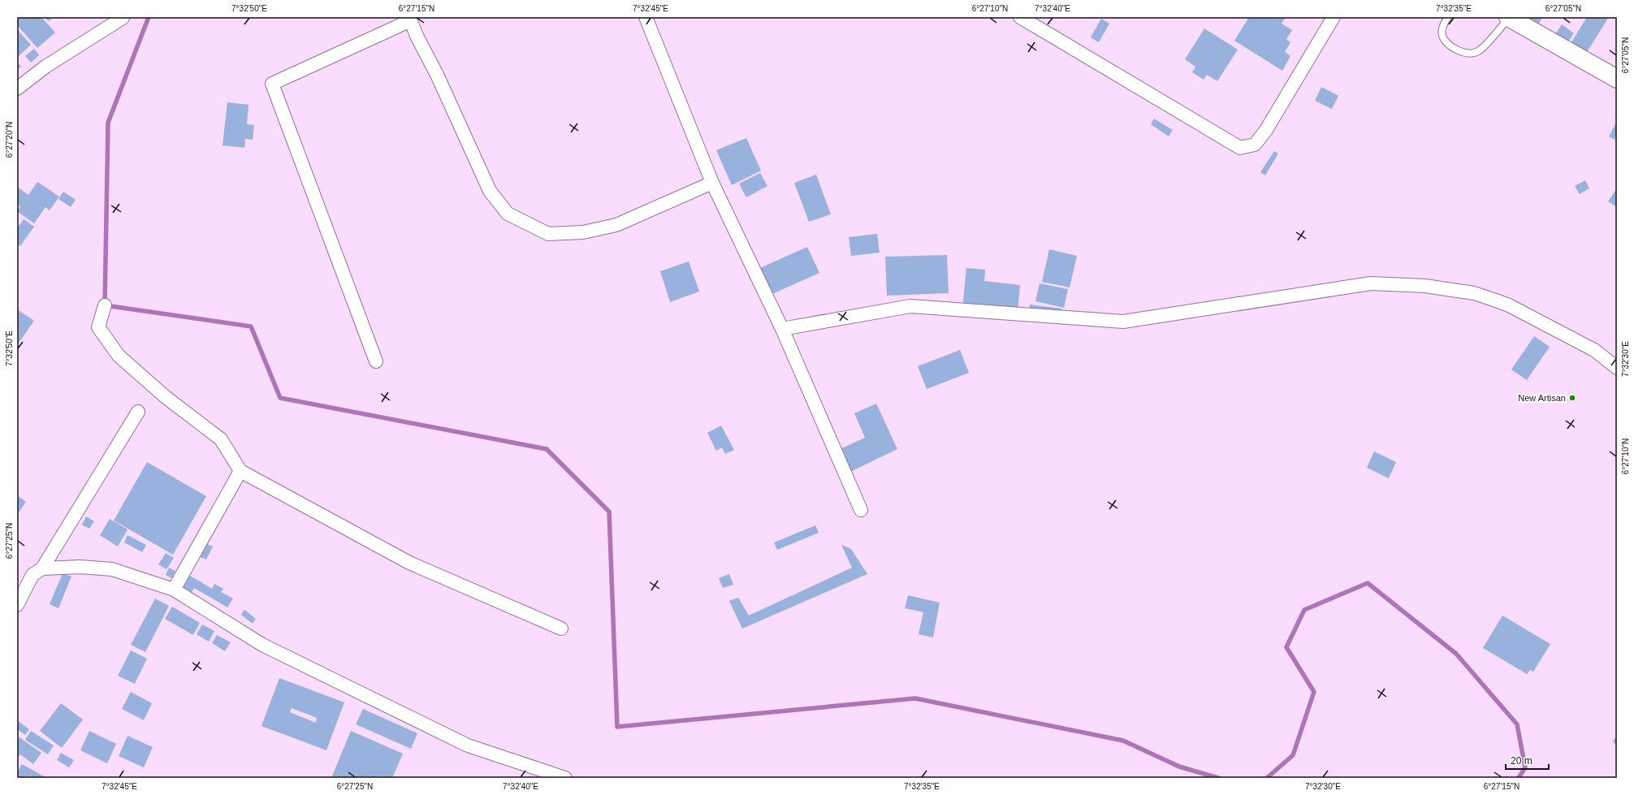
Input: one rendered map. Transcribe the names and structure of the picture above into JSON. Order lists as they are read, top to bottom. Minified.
{"places":["New Artisan"],"scale_bar":"20 m","coordinates":["7°32'50\"E","6°27'15\"N","7°32'45\"E","6°27'10\"N","7°32'40\"E","7°32'35\"E","6°27'05\"N","6°27'20\"N","7°32'30\"E","6°27'25\"N"]}
